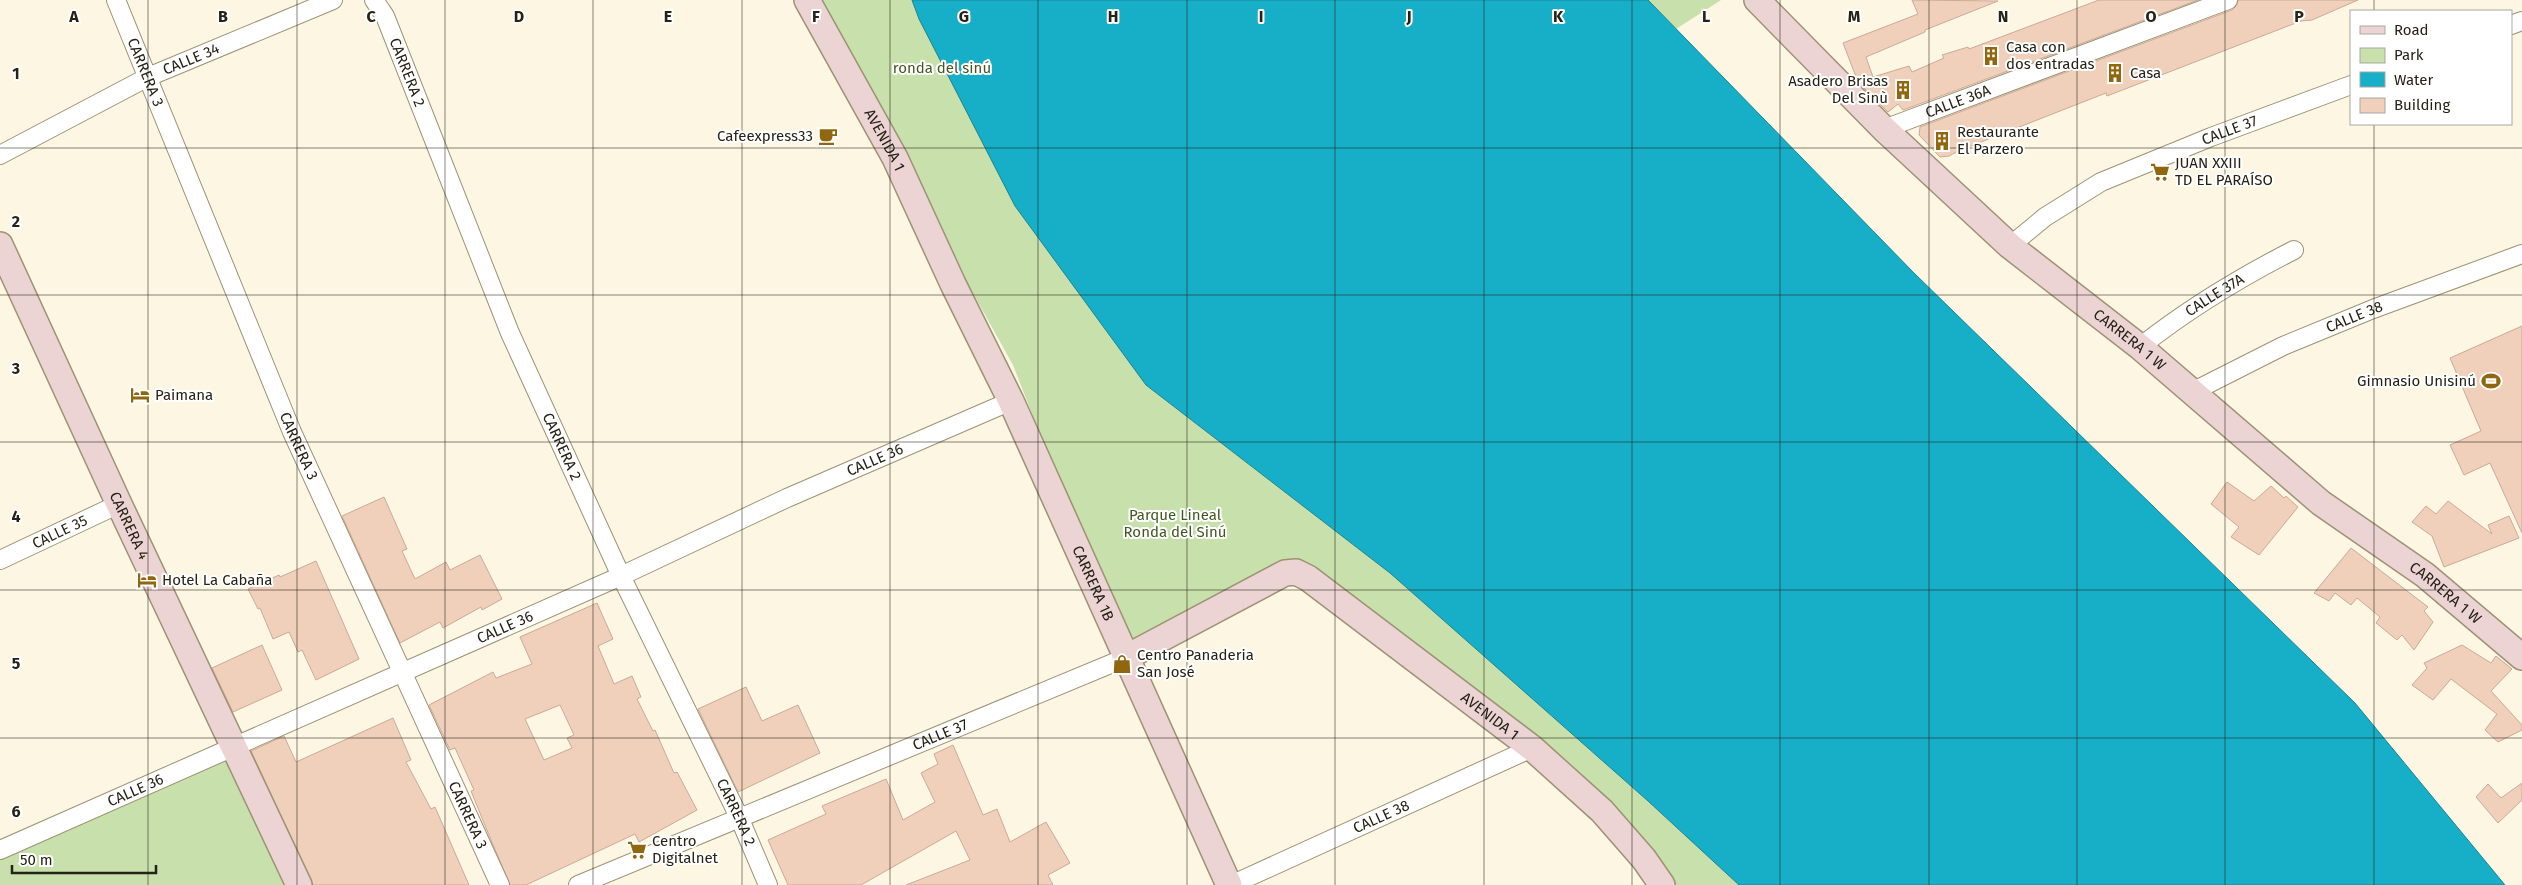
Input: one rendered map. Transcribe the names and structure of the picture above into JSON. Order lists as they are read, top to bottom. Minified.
{"streets":{"street":["CALLE 34","CARRERA 3","CARRERA 2","CALLE 36A","CALLE 37","AVENIDA 1","CALLE 37A","CALLE 38","CARRERA 1 W","CALLE 36","CARRERA 4","CALLE 35","CARRERA 1B"]},"crossings":[["CALLE 34","CARRERA 3"],["CARRERA 3","CALLE 36"],["CARRERA 2","CALLE 37"],["CARRERA 2","CALLE 36"],["CALLE 36A","CARRERA 1 W"],["CALLE 37","AVENIDA 1"],["CALLE 37","CARRERA 1 W"],["CALLE 37","CARRERA 1B"],["AVENIDA 1","CALLE 38"],["AVENIDA 1","CARRERA 1B"],["CALLE 37A","CARRERA 1 W"],["CALLE 38","CARRERA 1 W"],["CALLE 38","CARRERA 1B"],["CALLE 36","CARRERA 4"],["CALLE 36","CARRERA 1B"],["CARRERA 4","CALLE 35"]],"parks":["ronda del sinú","Parque Lineal Ronda del Sinú"],"places":{"building":["Casa con dos entradas","Casa","Asadero Brisas Del Sinù","Restaurante El Parzero"],"cafe":["Cafeexpress33"],"supermarket":["JUAN XXIII TD EL PARAÍSO","Centro Digitalnet"],"sports":["Gimnasio Unisinú"],"hotel":["Paimana","Hotel La Cabaña"],"shop":["Centro Panaderia San José"]},"legend":["Road","Park","Water","Building"],"scale_bar":"50 m","grid":{"columns":["A","B","C","D","E","F","G","H","I","J","K","L","M","N","O","P"],"rows":["1","2","3","4","5","6"]}}
